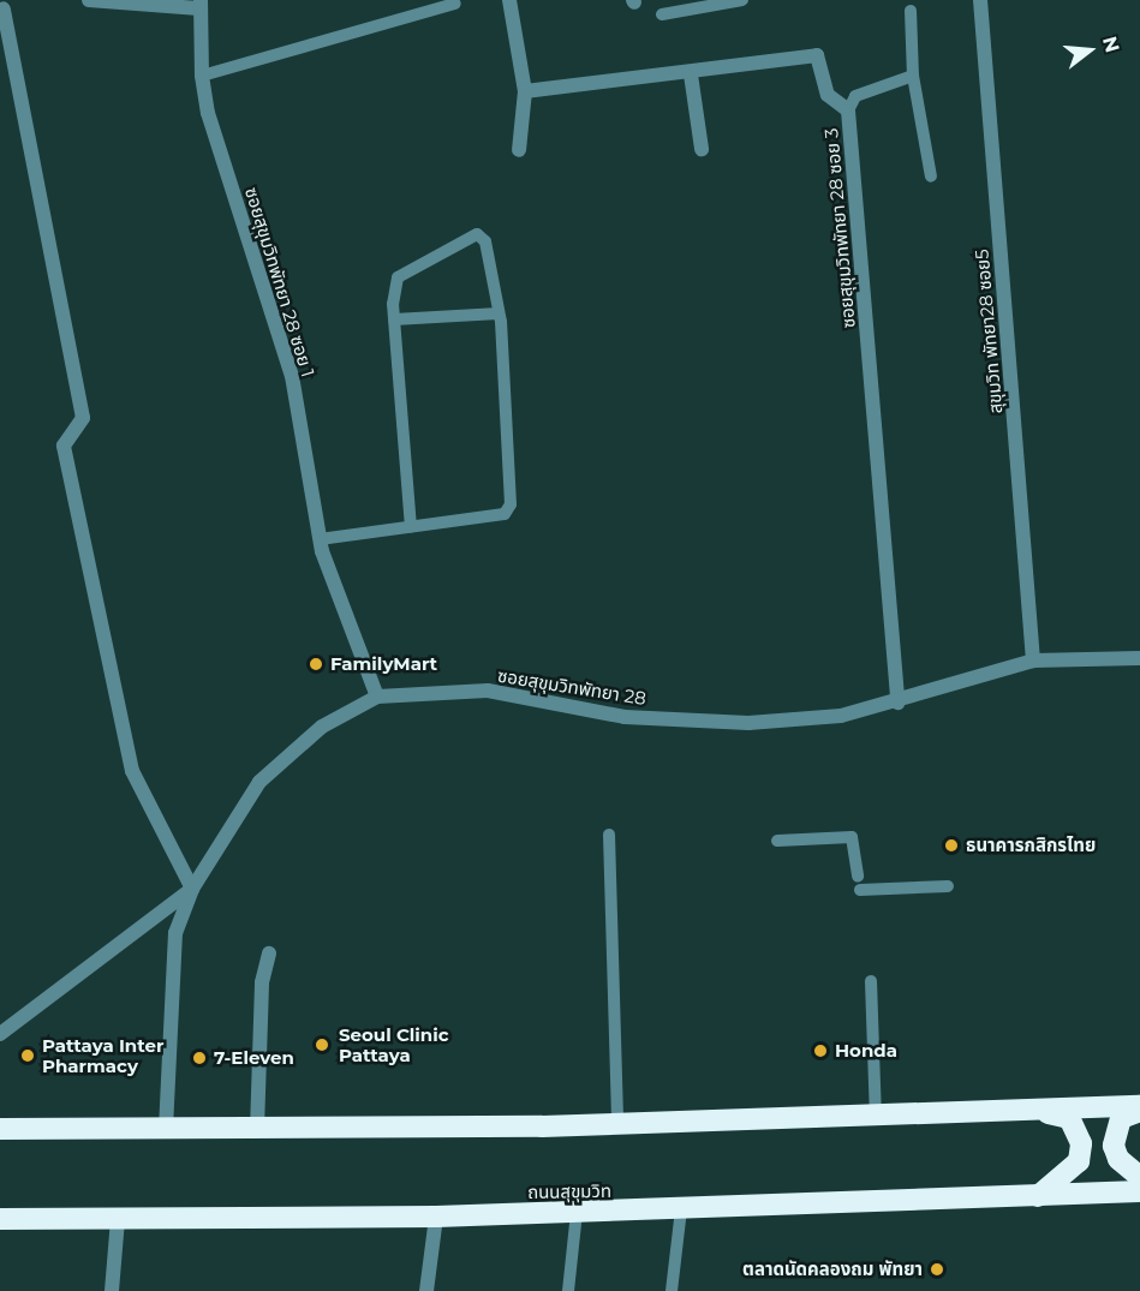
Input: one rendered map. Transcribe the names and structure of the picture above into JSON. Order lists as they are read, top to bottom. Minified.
{"streets":{"highway":["ถนนสุขุมวิท"],"street":["ซอยสุขุมวิทพัทยา 28 ซอย 3","ซอยสุขุมวิทพัทยา 28 ซอย 1","สุขุมวิท พัทยา28 ซอย5","ซอยสุขุมวิทพัทยา 28"]},"crossings":[["ซอยสุขุมวิทพัทยา 28 ซอย 3","ซอยสุขุมวิทพัทยา 28"],["ซอยสุขุมวิทพัทยา 28 ซอย 1","ซอยสุขุมวิทพัทยา 28"],["สุขุมวิท พัทยา28 ซอย5","ซอยสุขุมวิทพัทยา 28"]],"places":["FamilyMart","ธนาคารกสิกรไทย","Seoul Clinic Pattaya","Honda","Pattaya Inter Pharmacy","7-Eleven","ตลาดนัดคลองถม พัทยา"],"north":"right"}
